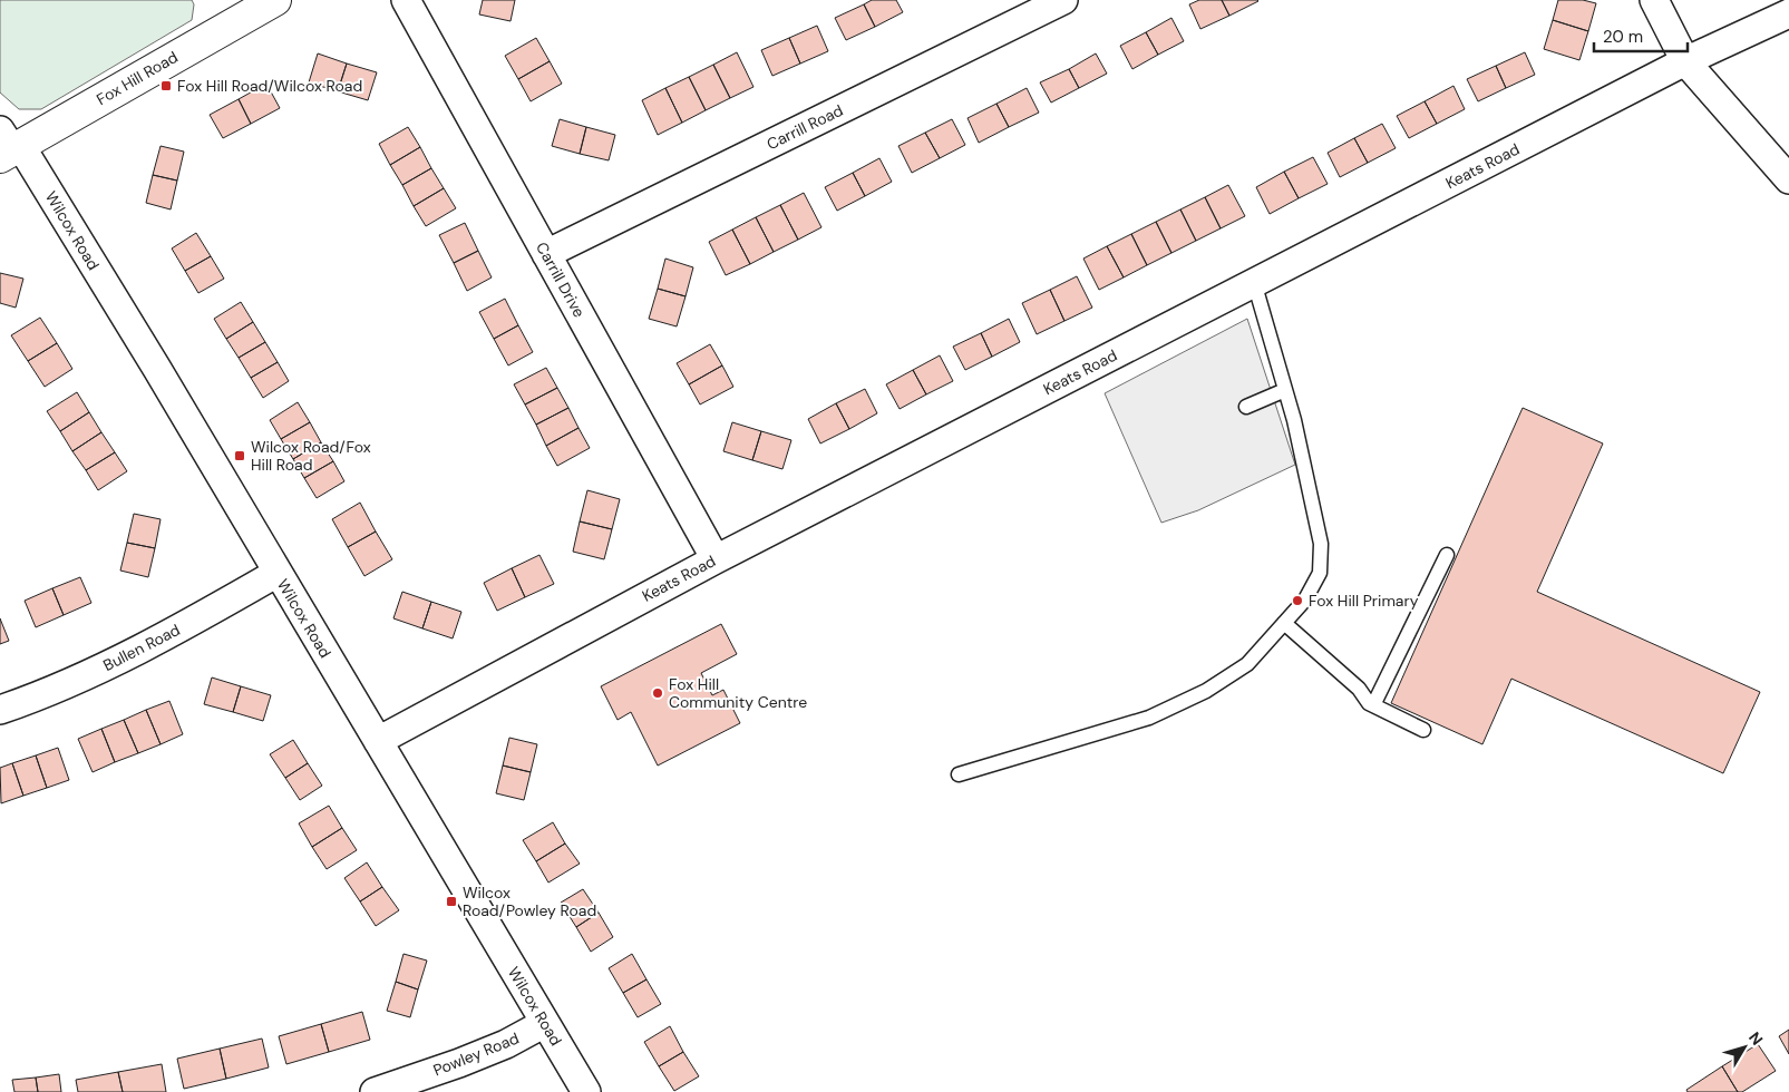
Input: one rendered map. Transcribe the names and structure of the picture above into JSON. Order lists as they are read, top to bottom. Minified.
{"streets":{"street":["Fox Hill Road","Carrill Road","Keats Road","Wilcox Road","Carrill Drive","Bullen Road","Powley Road"]},"crossings":[["Fox Hill Road","Wilcox Road"],["Carrill Road","Carrill Drive"],["Keats Road","Wilcox Road"],["Keats Road","Carrill Drive"],["Wilcox Road","Bullen Road"],["Wilcox Road","Powley Road"]],"places":{"transit":["Fox Hill Road/Wilcox Road","Wilcox Road/Fox Hill Road","Wilcox Road/Powley Road"],"other":["Fox Hill Primary","Fox Hill Community Centre"]},"scale_bar":"20 m","north":"top right"}
